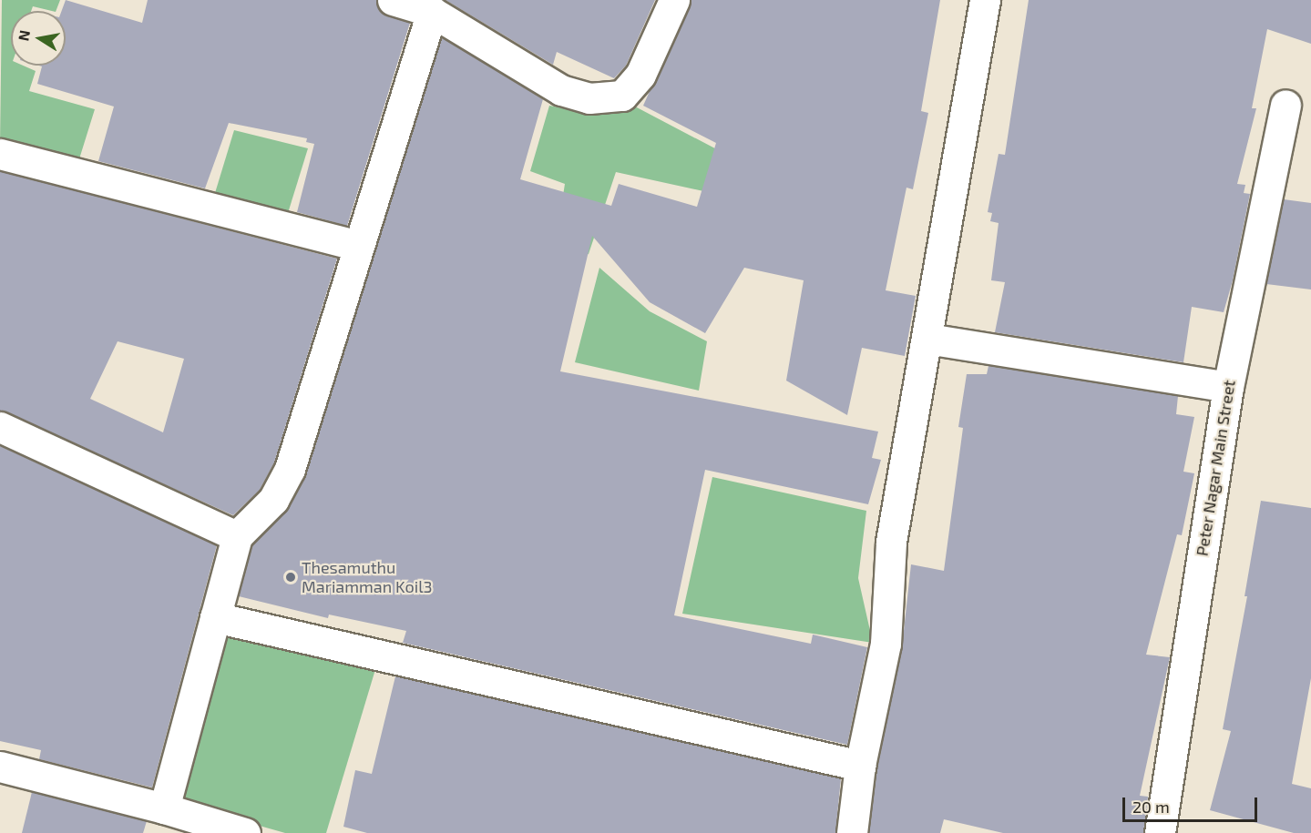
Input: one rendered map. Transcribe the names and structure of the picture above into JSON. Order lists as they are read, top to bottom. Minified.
{"streets":{"street":["Peter Nagar Main Street"]},"places":["Thesamuthu Mariamman Koil3"],"scale_bar":"20 m","north":"left"}
